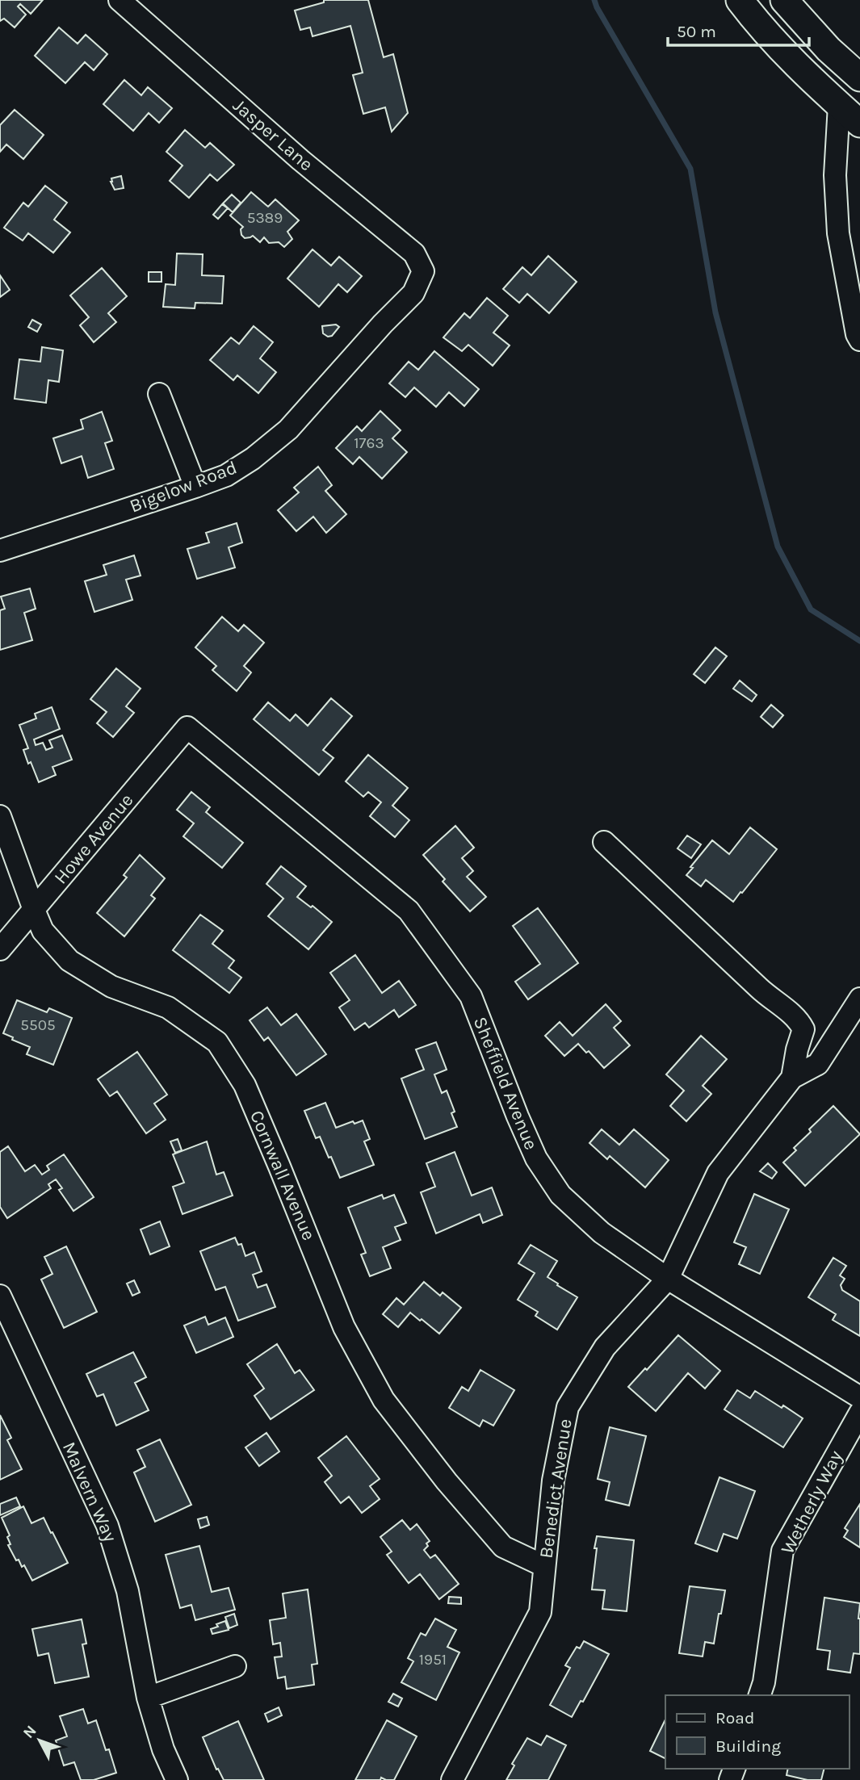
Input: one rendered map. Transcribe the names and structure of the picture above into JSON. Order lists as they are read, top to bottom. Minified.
{"streets":{"street":["Jasper Lane","Bigelow Road","Howe Avenue","Sheffield Avenue","Cornwall Avenue","Benedict Avenue","Malvern Way","Wetherly Way"]},"crossings":[["Jasper Lane","Bigelow Road"],["Howe Avenue","Sheffield Avenue"],["Howe Avenue","Cornwall Avenue"],["Sheffield Avenue","Benedict Avenue"],["Cornwall Avenue","Benedict Avenue"]],"house_numbers":["5389","1763","5505","1951"],"legend":["Road","Building"],"scale_bar":"50 m","north":"top left"}
